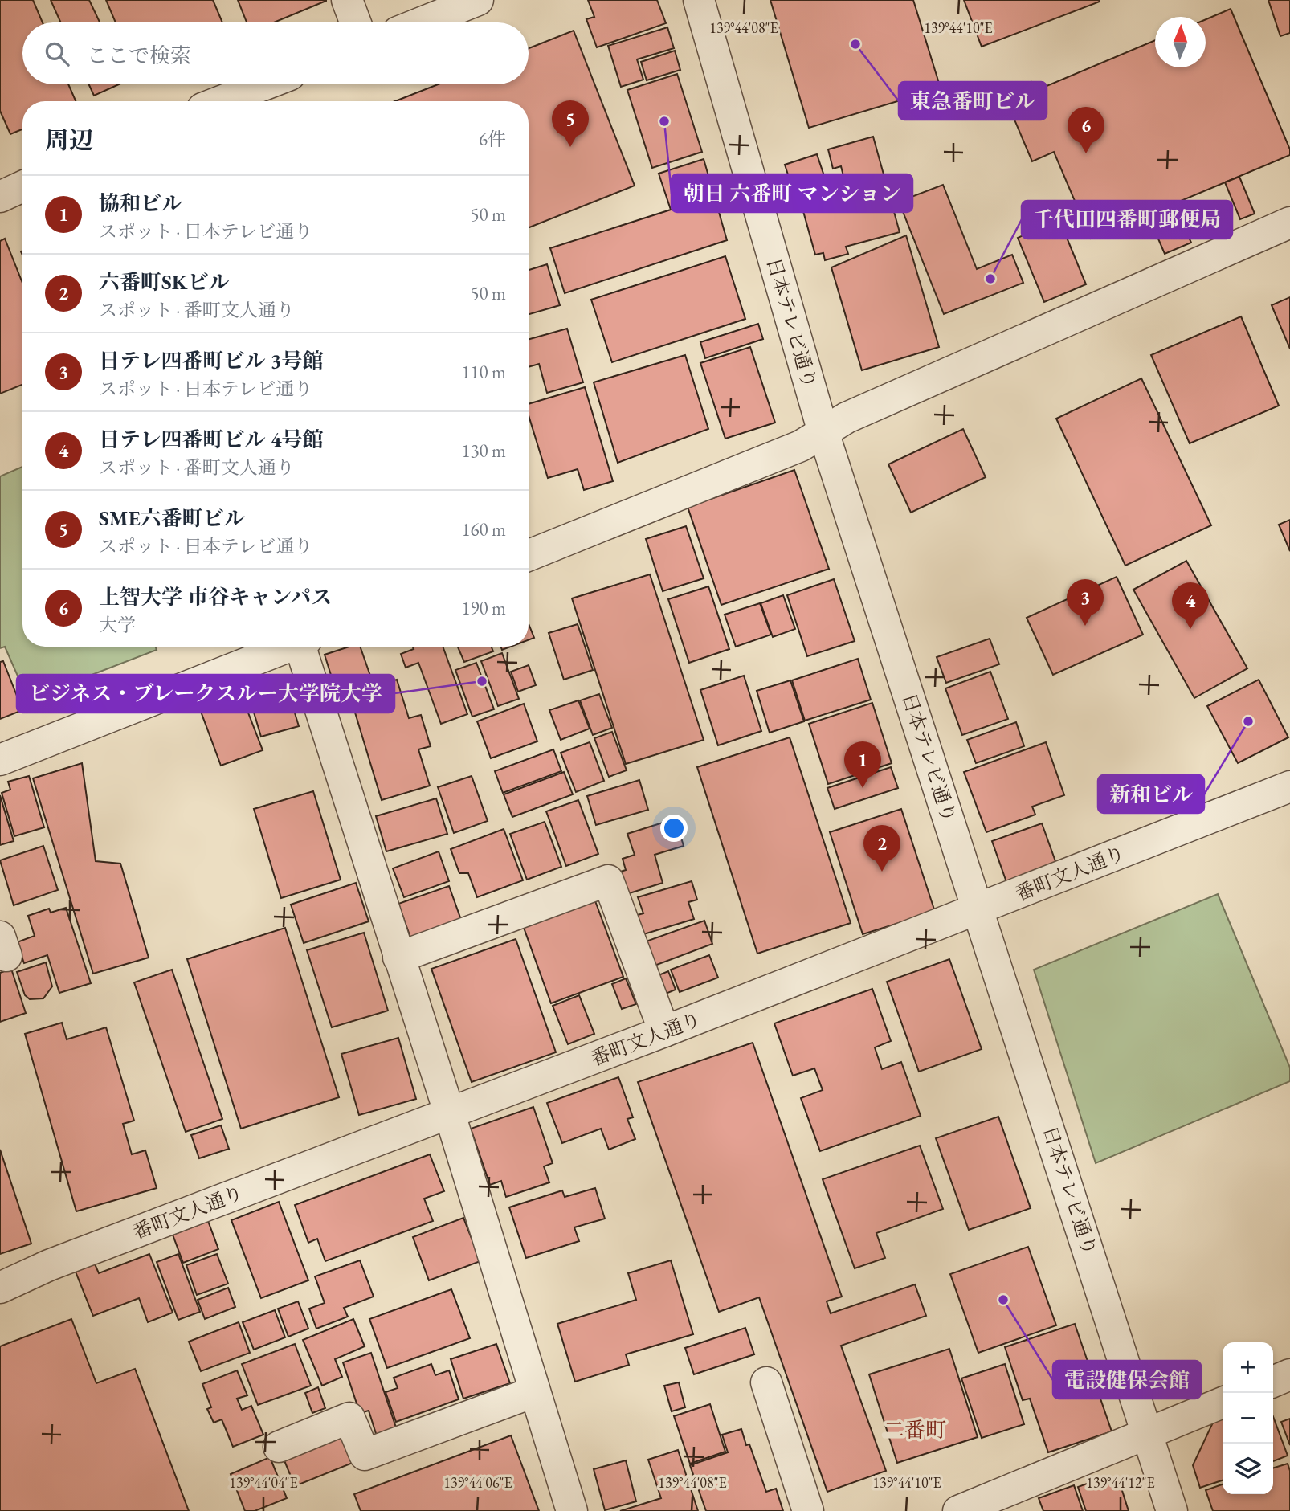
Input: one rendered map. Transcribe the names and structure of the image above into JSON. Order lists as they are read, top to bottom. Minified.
{"streets":{"street":["日本テレビ通り","番町文人通り"]},"crossings":[["日本テレビ通り","番町文人通り"]],"districts":["二番町"],"places":["東急番町ビル","朝日 六番町 マンション","千代田四番町郵便局","ビジネス・ブレークスルー大学院大学","新和ビル","電設健保会館"],"north":"top","page":{"search":"ここで検索","pins":["5","6","3","4","1","2"],"heading":["周辺","6件"],"list":[{"mark":"1","name":"協和ビル","note":"スポット · 日本テレビ通り","value":"50 m"},{"mark":"2","name":"六番町SKビル","note":"スポット · 番町文人通り","value":"50 m"},{"mark":"3","name":"日テレ四番町ビル 3号館","note":"スポット · 日本テレビ通り","value":"110 m"},{"mark":"4","name":"日テレ四番町ビル 4号館","note":"スポット · 番町文人通り","value":"130 m"},{"mark":"5","name":"SME六番町ビル","note":"スポット · 日本テレビ通り","value":"160 m"},{"mark":"6","name":"上智大学 市谷キャンパス","note":"大学","value":"190 m"}],"map_buttons":["+","−"]},"coordinates":["139°44'08\"E","139°44'10\"E","139°44'04\"E","139°44'06\"E","139°44'12\"E"]}
